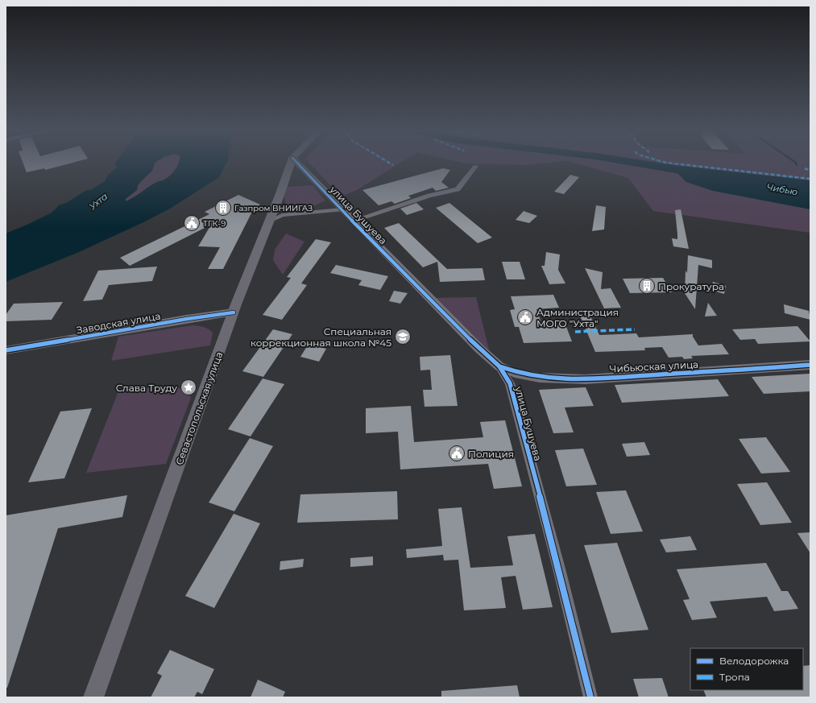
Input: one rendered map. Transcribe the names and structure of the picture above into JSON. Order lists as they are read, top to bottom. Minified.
{"streets":{"main road":["Севастопольская улица"],"street":["улица Бушуева","Заводская улица","Чибьюская улица"]},"crossings":[["улица Бушуева","Чибьюская улица"],["Заводская улица","Севастопольская улица"]],"water":["Чибью","Ухта"],"places":{"building":["Газпром ВНИИГАЗ","Прокуратура"],"public building":["ТГК-9","Администрация МОГО \"Ухта\"","Полиция"],"school or university":["Специальная коррекционная школа №45"],"place":["Слава Труду"]},"legend":["Велодорожка","Тропа"]}
